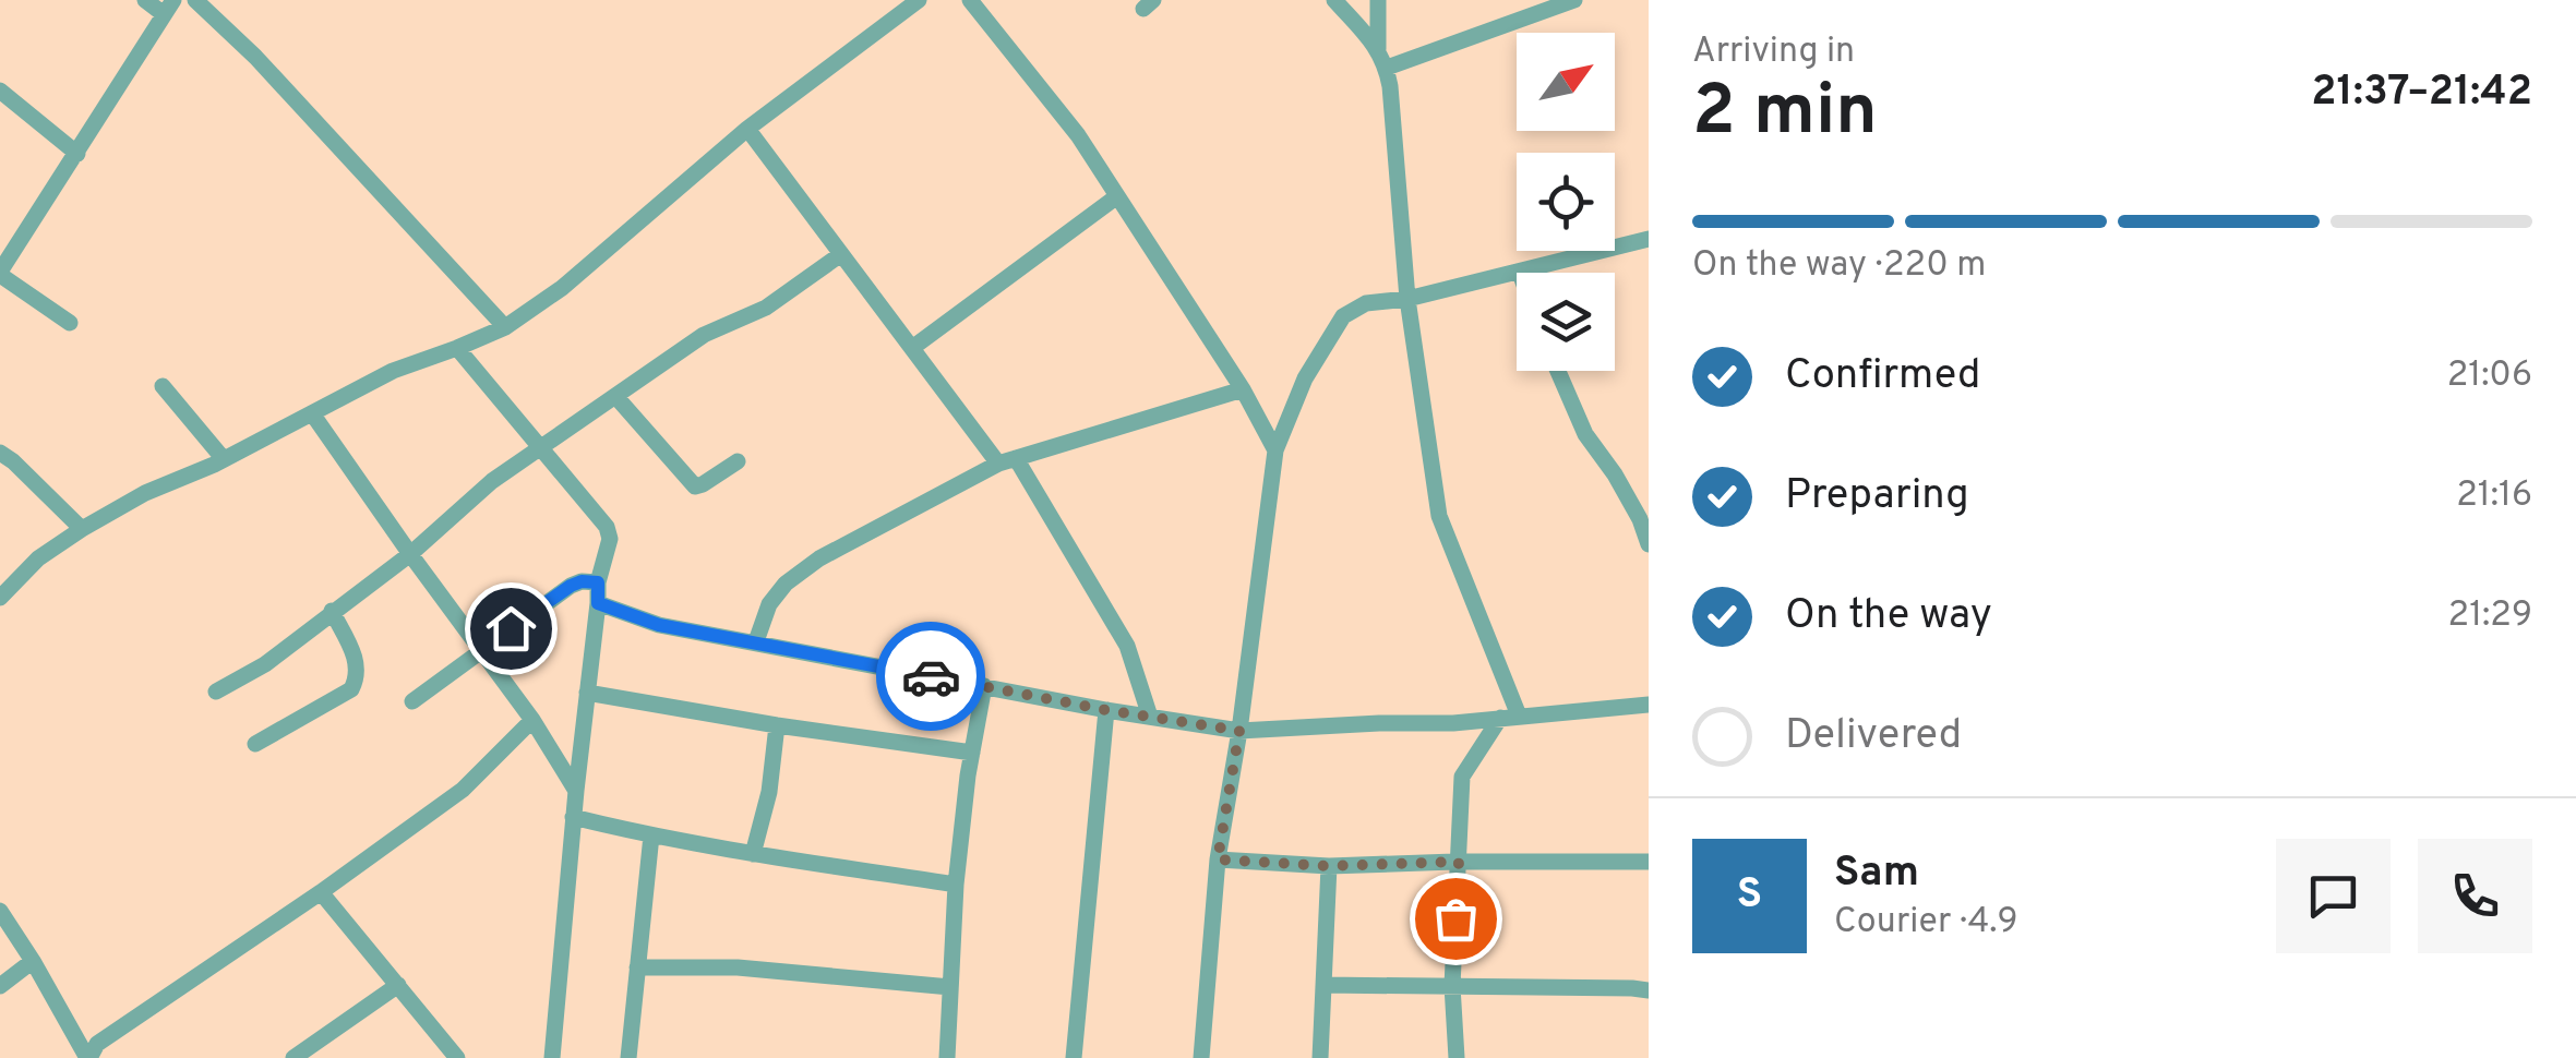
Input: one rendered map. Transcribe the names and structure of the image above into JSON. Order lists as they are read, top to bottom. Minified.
{"north":"top right","page":{"heading":["2 min","Arriving in","21:37–21:42"],"panel":["Sam","Courier · 4.9"],"bar":"On the way · 220 m","list":[["Confirmed","21:06"],["Preparing","21:16"],["On the way","21:29"],"Delivered"],"round":"S"}}
